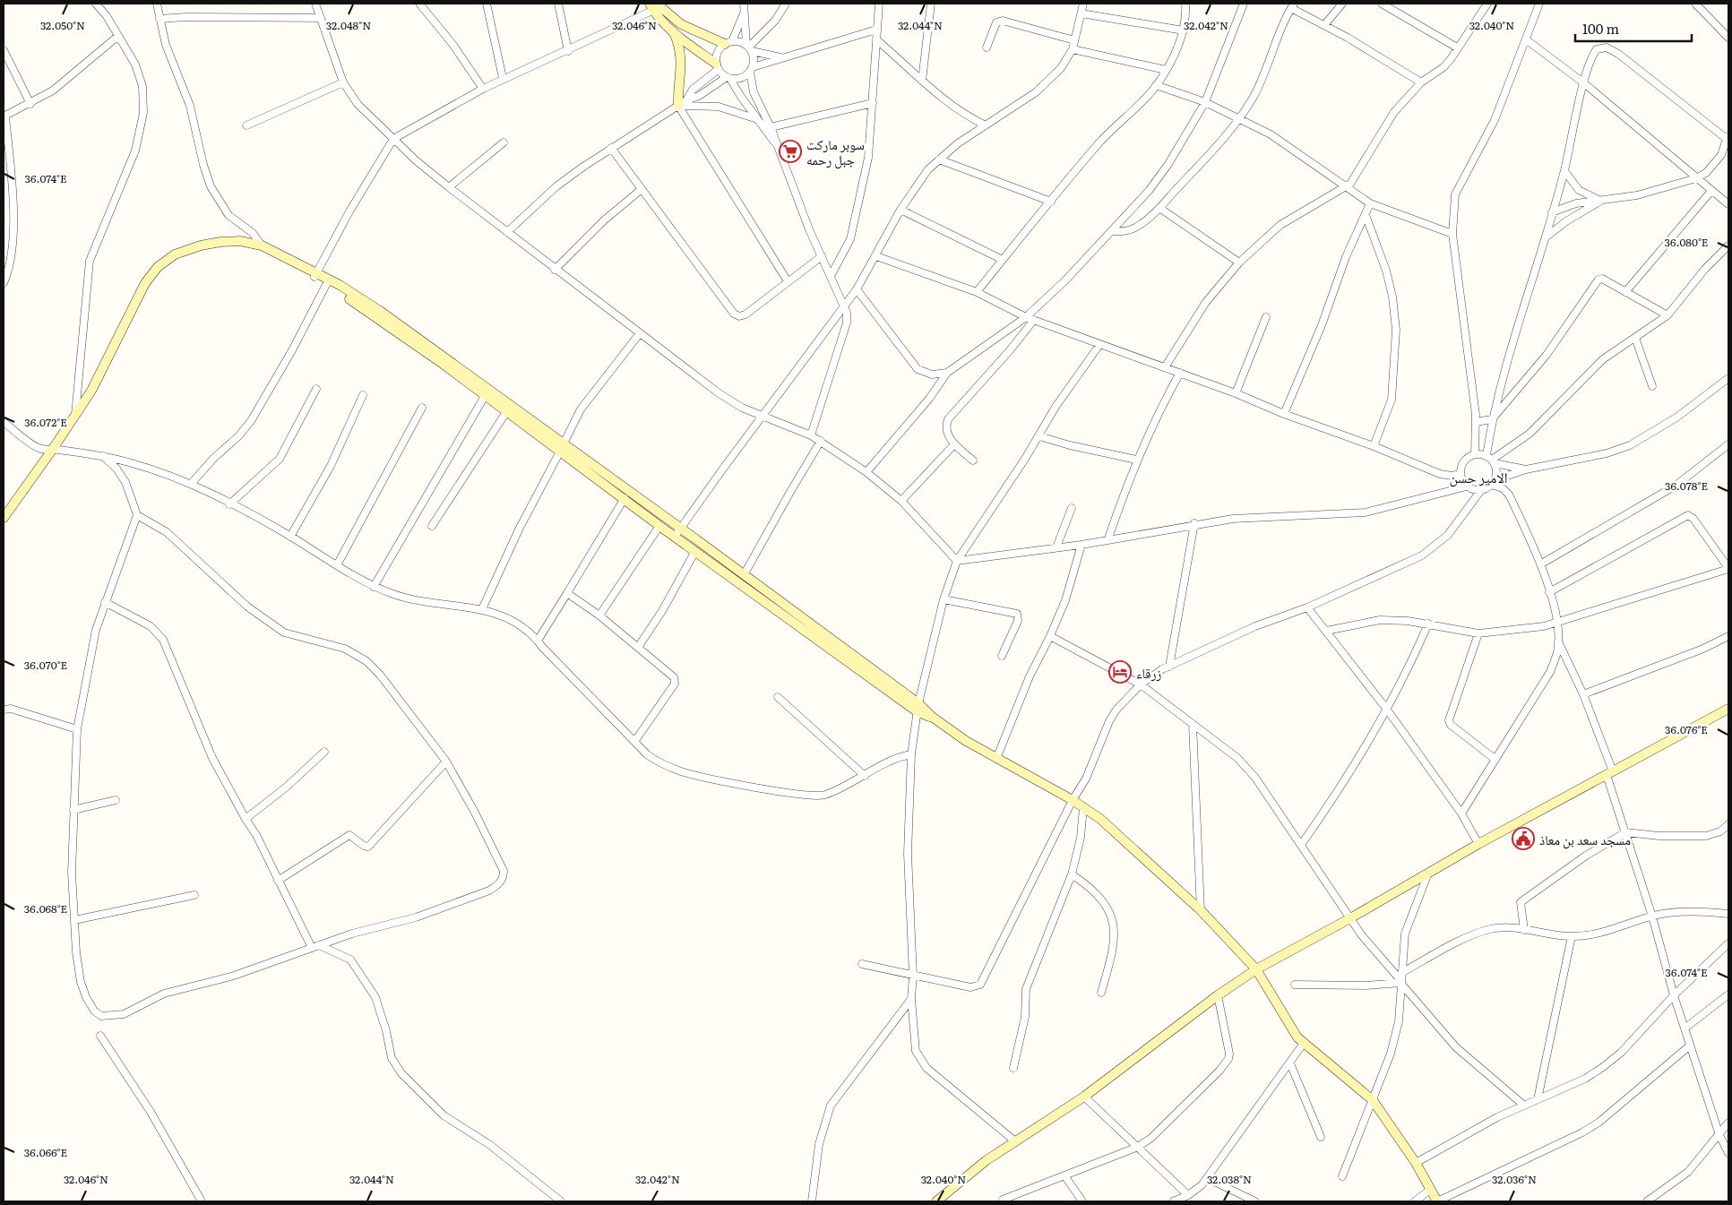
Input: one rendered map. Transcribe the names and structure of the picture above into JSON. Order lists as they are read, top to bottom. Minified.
{"districts":["الامير حسن"],"places":{"supermarket":["سوبر ماركت جبل رحمه"],"hotel":["زرقاء"],"public building":["مسجد سعد بن معاذ"]},"scale_bar":"100 m","coordinates":["32.050°N","32.048°N","32.046°N","32.044°N","32.042°N","32.040°N","36.074°E","36.080°E","36.072°E","36.078°E","36.070°E","36.076°E","36.068°E","36.066°E","32.038°N","32.036°N"]}
